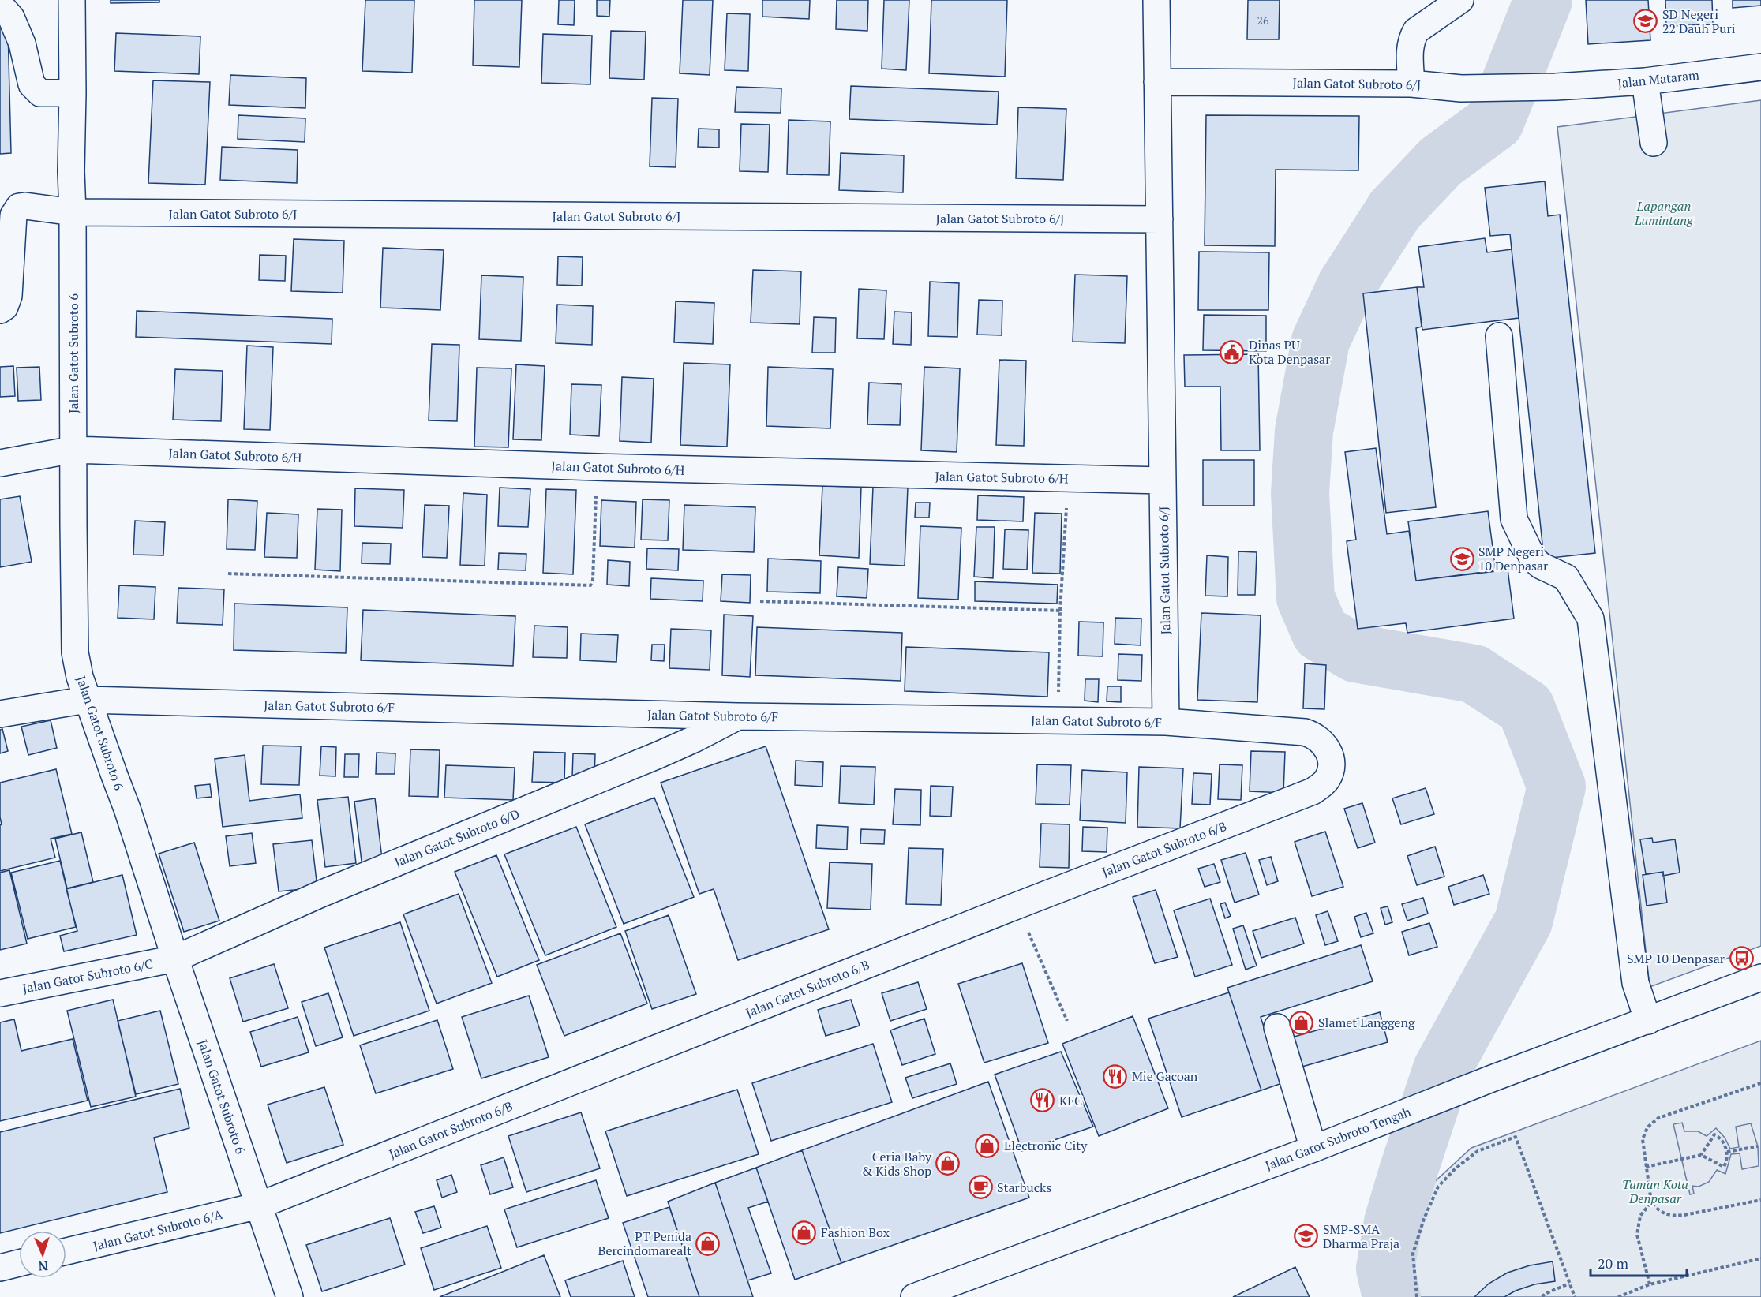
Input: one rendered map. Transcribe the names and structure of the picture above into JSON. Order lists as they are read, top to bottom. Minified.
{"streets":{"main road":["Jalan Mataram","Jalan Gatot Subroto 6/J","Jalan Gatot Subroto 6","Jalan Gatot Subroto 6/H","Jalan Gatot Subroto 6/F","Jalan Gatot Subroto 6/D","Jalan Gatot Subroto 6/B","Jalan Gatot Subroto 6/C","Jalan Gatot Subroto Tengah","Jalan Gatot Subroto 6/A"]},"crossings":[["Jalan Mataram","Jalan Gatot Subroto 6/J"],["Jalan Gatot Subroto 6/J","Jalan Gatot Subroto 6"],["Jalan Gatot Subroto 6/J","Jalan Gatot Subroto 6/H"],["Jalan Gatot Subroto 6/J","Jalan Gatot Subroto 6/F"],["Jalan Gatot Subroto 6","Jalan Gatot Subroto 6/H"],["Jalan Gatot Subroto 6","Jalan Gatot Subroto 6/F"],["Jalan Gatot Subroto 6","Jalan Gatot Subroto 6/D"],["Jalan Gatot Subroto 6","Jalan Gatot Subroto 6/B"],["Jalan Gatot Subroto 6","Jalan Gatot Subroto 6/C"],["Jalan Gatot Subroto 6","Jalan Gatot Subroto 6/A"],["Jalan Gatot Subroto 6/F","Jalan Gatot Subroto 6/D"],["Jalan Gatot Subroto 6/F","Jalan Gatot Subroto 6/B"],["Jalan Gatot Subroto 6/D","Jalan Gatot Subroto 6/C"],["Jalan Gatot Subroto 6/B","Jalan Gatot Subroto 6/A"]],"parks":["Lapangan Lumintang","Taman Kota Denpasar"],"places":{"school or university":["SD Negeri 22 Dauh Puri","SMP Negeri 10 Denpasar","SMP-SMA Dharma Praja"],"public building":["Dinas PU Kota Denpasar"],"bus stop":["SMP 10 Denpasar"],"shop":["Slamet Langgeng","Electronic City","Ceria Baby & Kids Shop","Fashion Box","PT Penida Bercindomarealt"],"restaurant":["Mie Gacoan","KFC"],"cafe":["Starbucks"]},"house_numbers":["26"],"scale_bar":"20 m","north":"bottom"}
